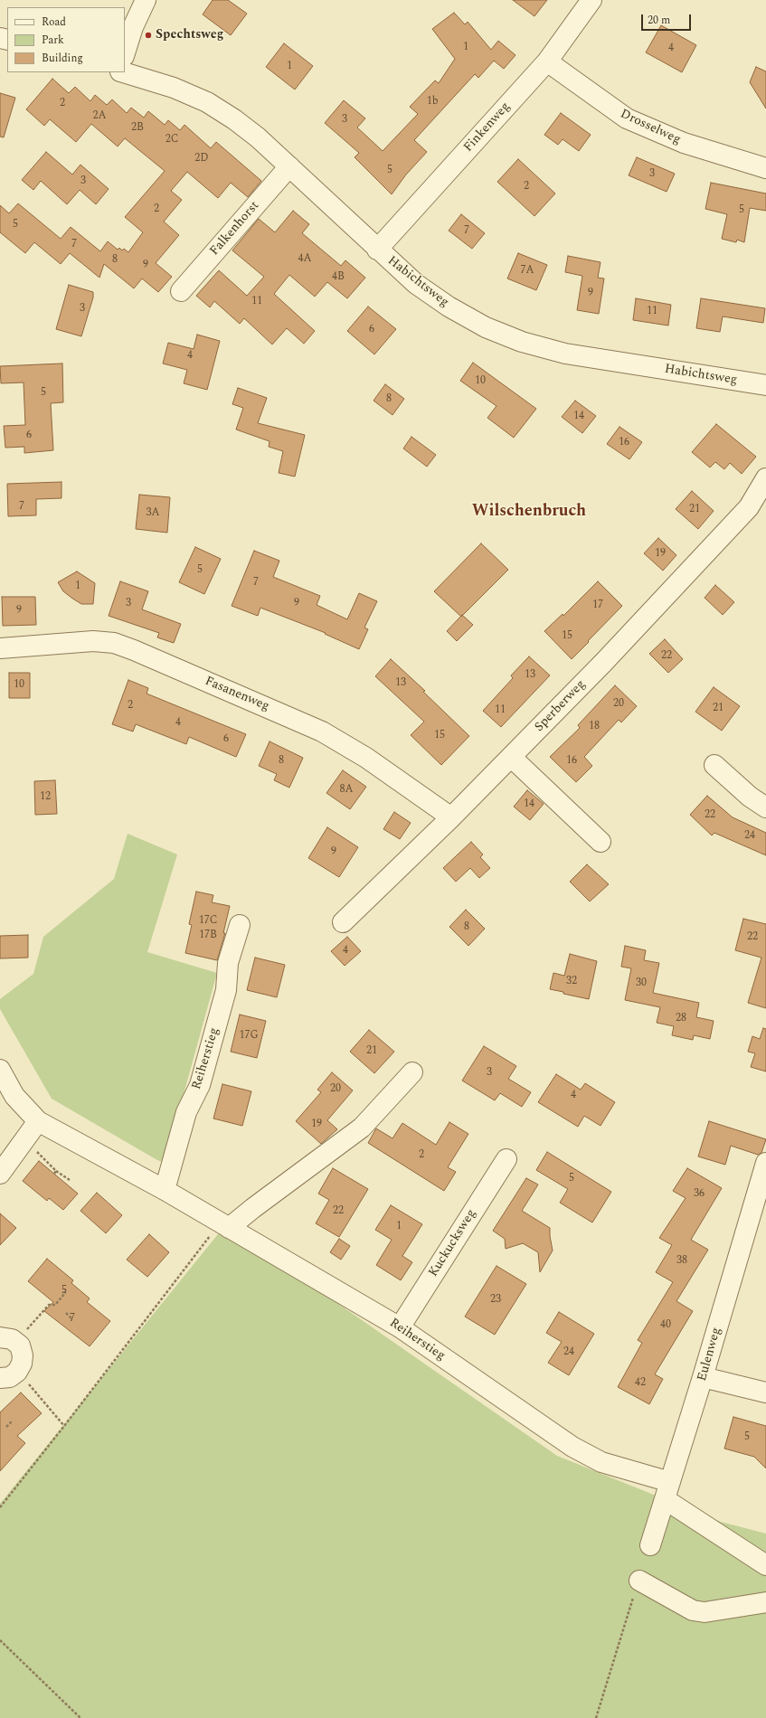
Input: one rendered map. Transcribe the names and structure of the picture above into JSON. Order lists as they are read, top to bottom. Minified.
{"streets":{"street":["Finkenweg","Drosselweg","Falkenhorst","Habichtsweg","Fasanenweg","Sperberweg","Reiherstieg","Kuckucksweg","Eulenweg"]},"crossings":[["Finkenweg","Drosselweg"],["Finkenweg","Habichtsweg"],["Falkenhorst","Habichtsweg"],["Fasanenweg","Sperberweg"],["Reiherstieg","Kuckucksweg"],["Reiherstieg","Eulenweg"]],"districts":["Wilschenbruch"],"places":["Spechtsweg"],"house_numbers":["1","4","1","1b","2","2A","3","2B","2C","2D","5","3","3","2","2","5","5","7","7","4A","8","9","7A","4B","9","11","3","11","6","4","10","5","8","14","6","16","7","21","3A","19","5","7","1","3","9","17","9","15","22","13","13","10","20","2","21","11","4","18","15","6","8","16","8A","12","14","22","24","9","17C","8","17B","22","4","32","30","28","17G","21","3","20","4","19","2","5","36","22","1","38","5","23","7","40","24","42","5"],"legend":["Road","Park","Building"],"scale_bar":"20 m"}
